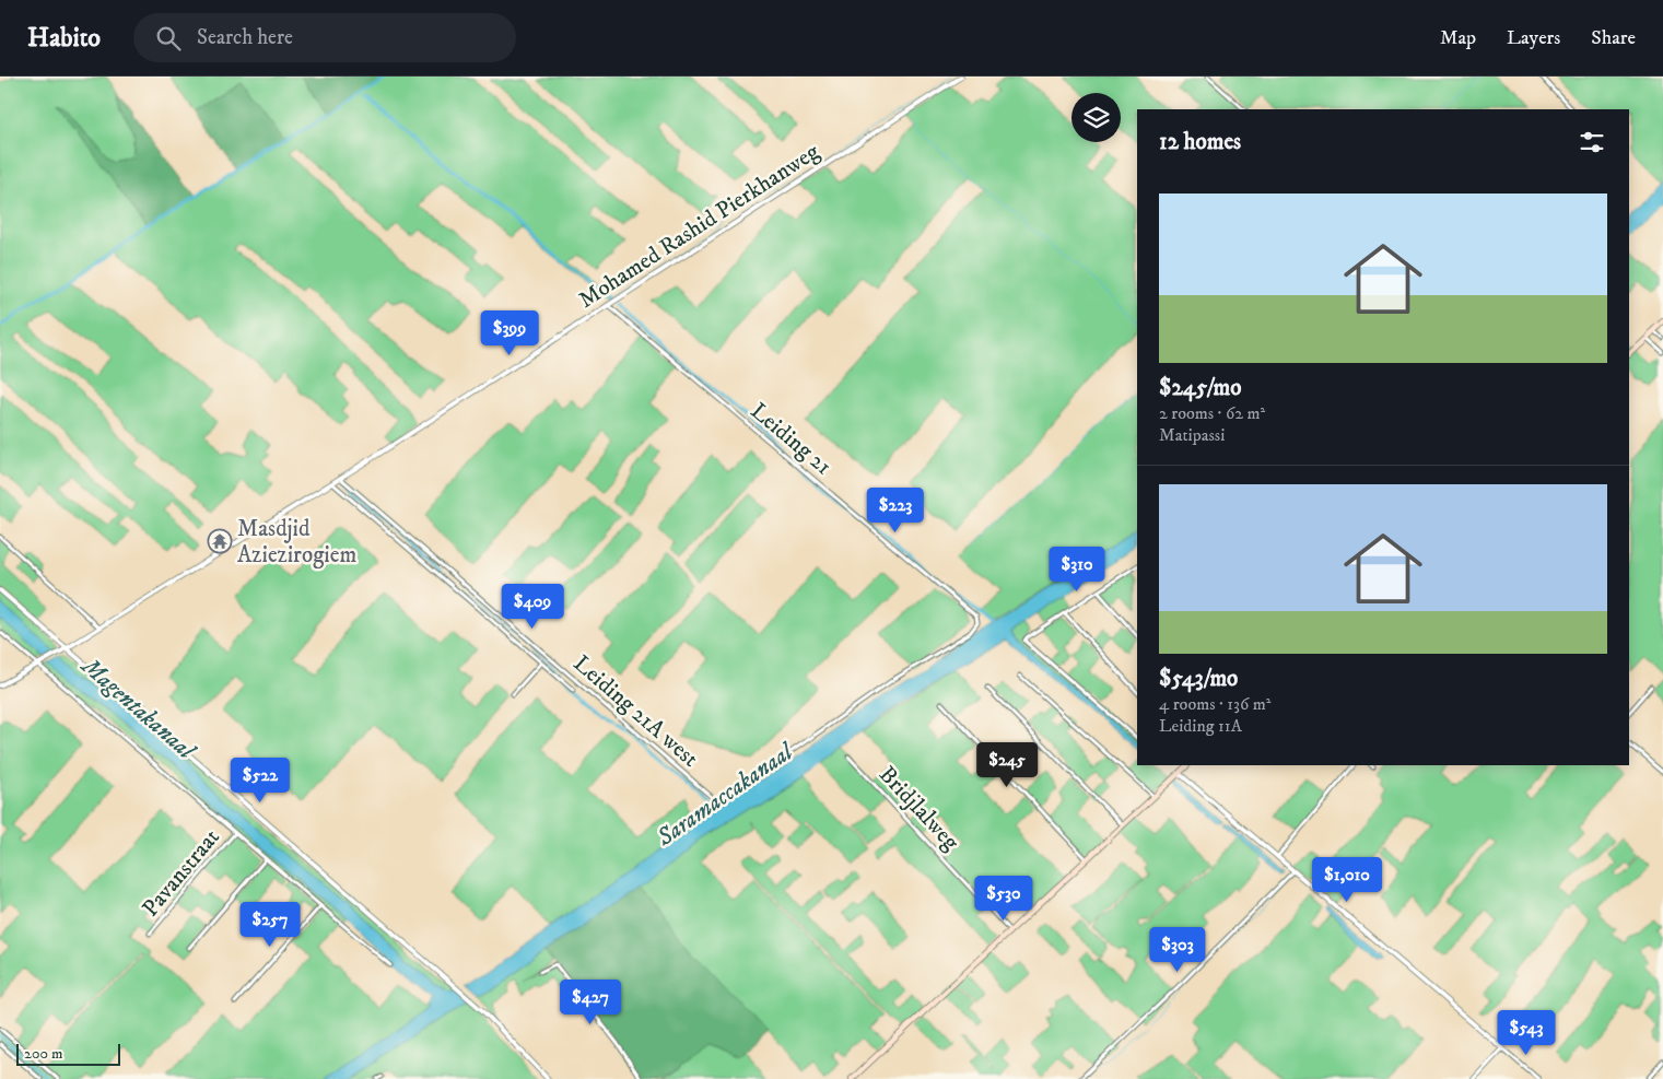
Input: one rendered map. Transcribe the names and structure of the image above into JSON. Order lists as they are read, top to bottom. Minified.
{"streets":{"street":["Mohamed Rashid Pierkhanweg","Leiding 21","Leiding 21A west","Bridjlalweg","Pavanstraat"]},"crossings":[["Mohamed Rashid Pierkhanweg","Leiding 21"],["Mohamed Rashid Pierkhanweg","Leiding 21A west"]],"water":["Magentakanaal","Saramaccakanaal"],"places":{"temple":["Masdjid Aziezirogiem"]},"scale_bar":"200 m","page":{"header":"Habito","search":"Search here","nav":["Map","Layers","Share"],"heading":"12 homes","list":[{"name":"$245/mo","note":"2 rooms · 62 m² · Matipassi"},{"name":"$543/mo","note":"4 rooms · 136 m² · Leiding 11A"}],"price":["$399","$223","$310","$409","$245","$522","$1,010","$530","$257","$303","$427","$543"],"scale":"200 m"}}
